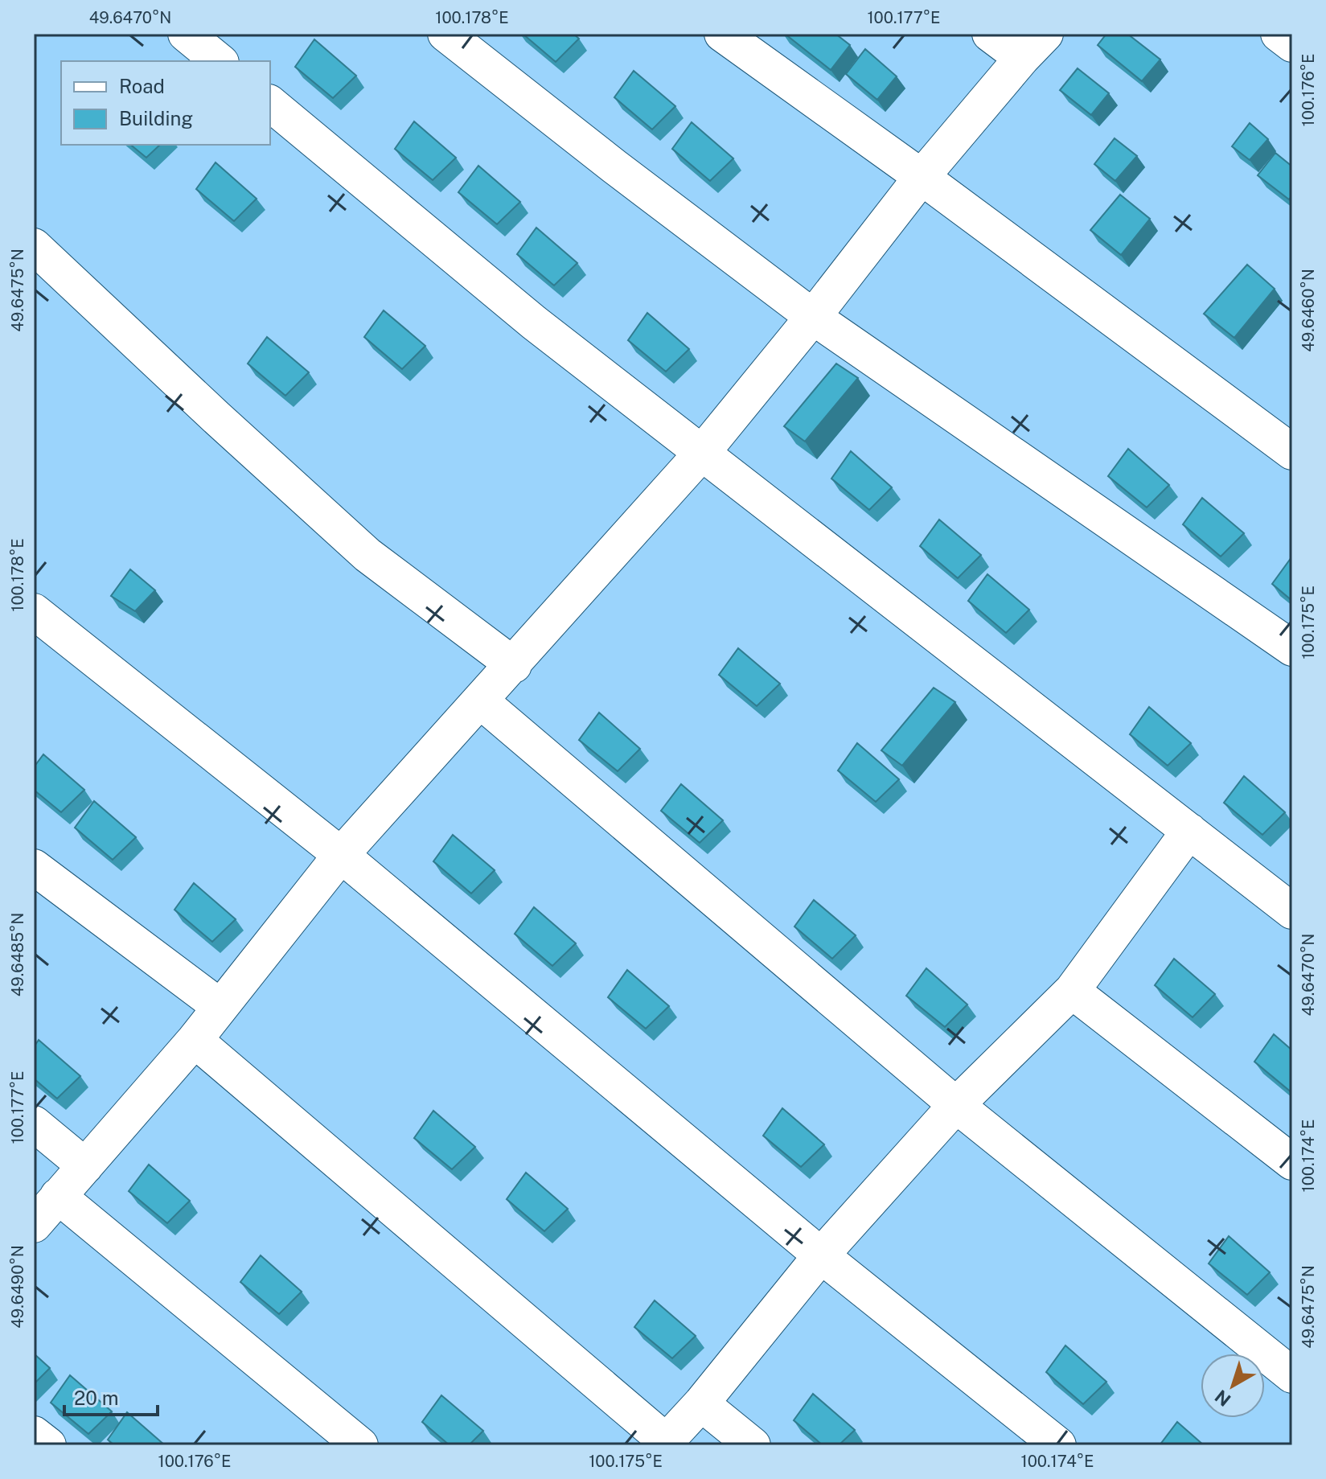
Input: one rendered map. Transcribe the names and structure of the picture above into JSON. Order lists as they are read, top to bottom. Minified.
{"legend":["Road","Building"],"scale_bar":"20 m","north":"bottom left","coordinates":["49.6470°N","100.178°E","100.177°E","100.176°E","49.6475°N","49.6460°N","100.175°E","49.6485°N","100.174°E","49.6490°N"]}
